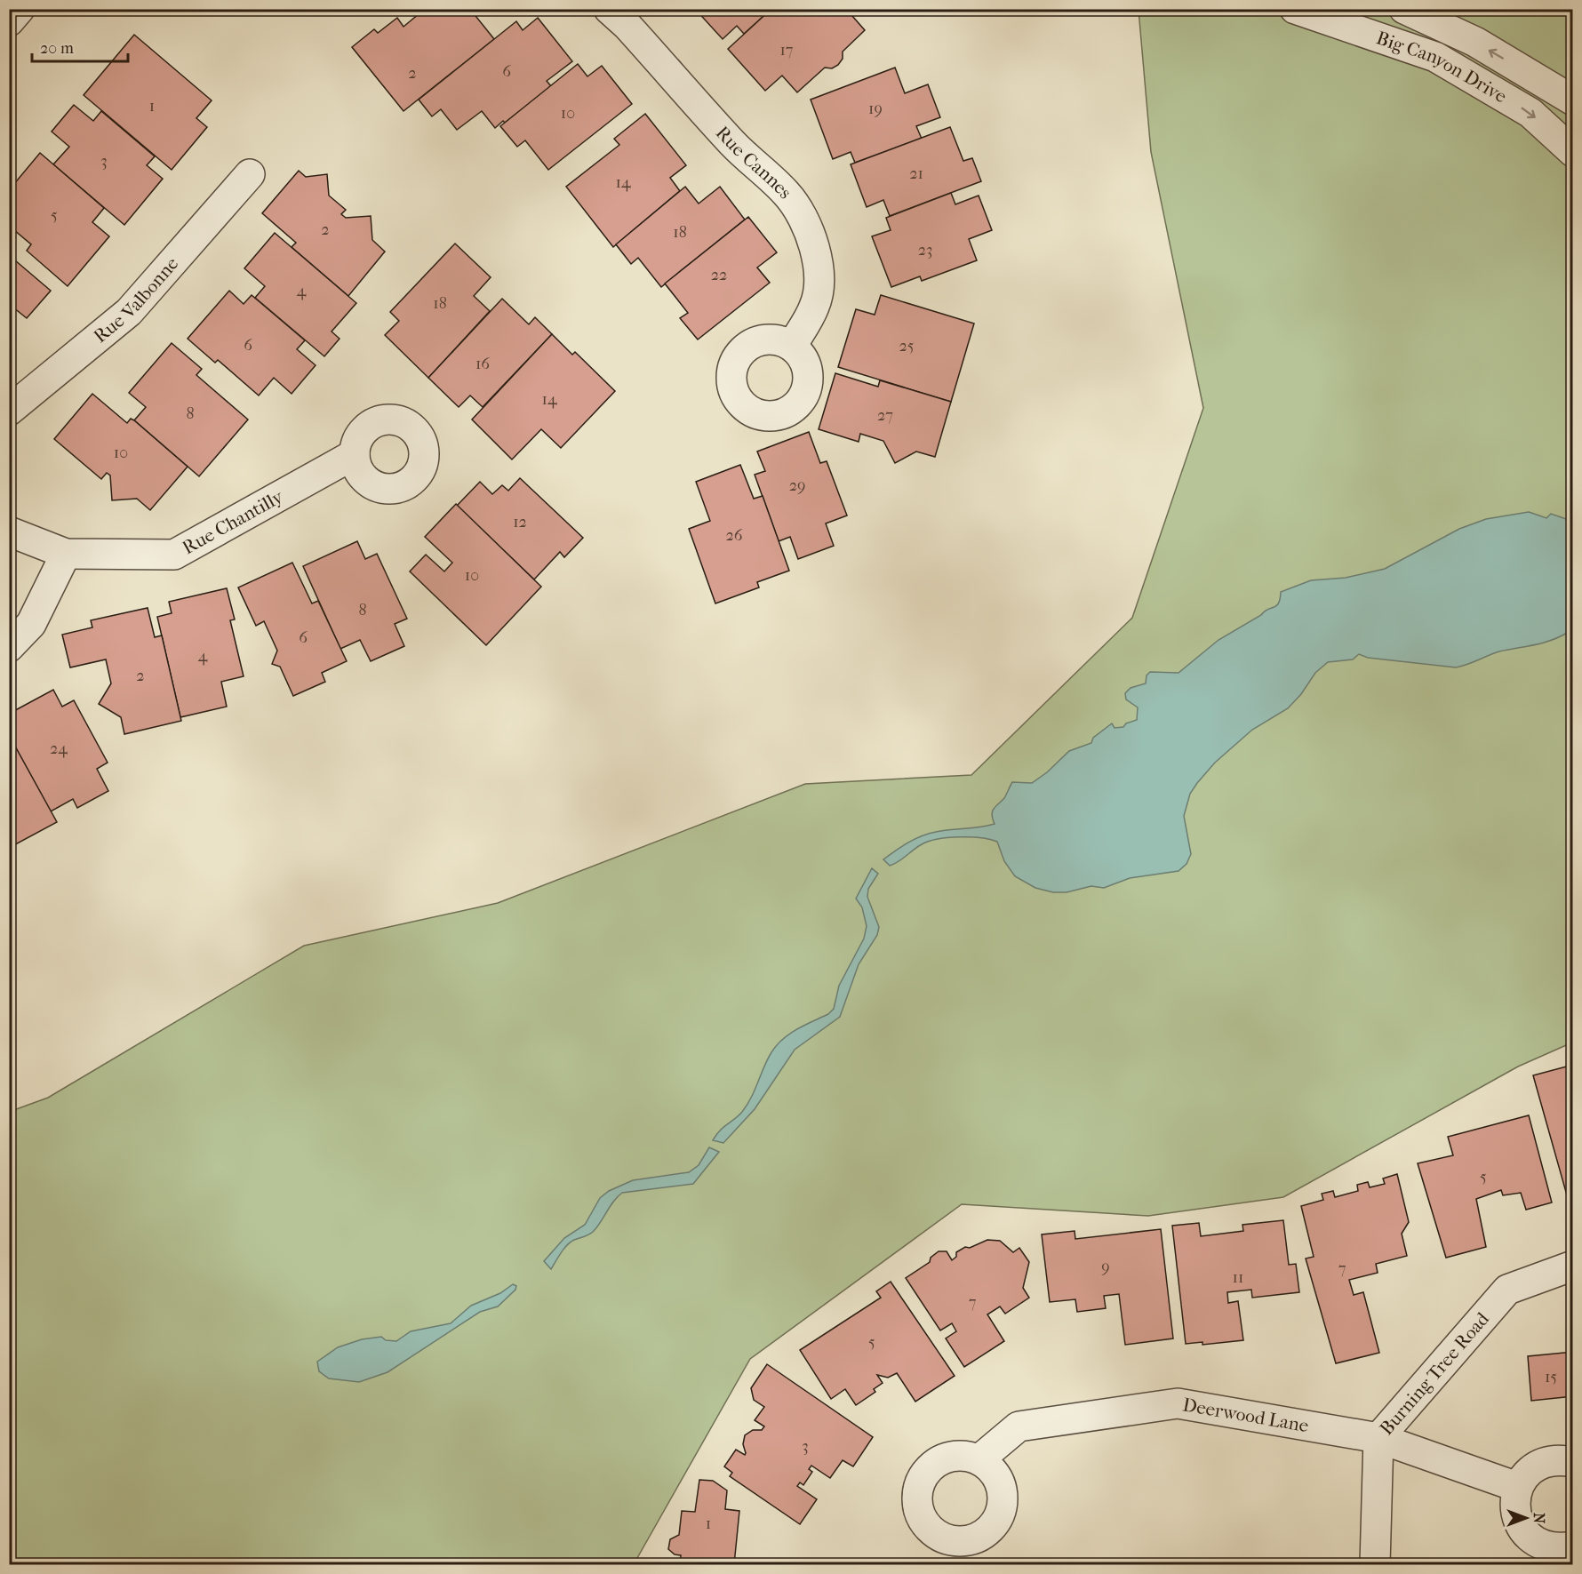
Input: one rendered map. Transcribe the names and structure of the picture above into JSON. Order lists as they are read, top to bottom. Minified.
{"streets":{"street":["Big Canyon Drive","Rue Cannes","Rue Valbonne","Rue Chantilly","Burning Tree Road","Deerwood Lane"]},"crossings":[["Burning Tree Road","Deerwood Lane"]],"house_numbers":["17","6","2","1","19","10","3","21","14","5","2","18","23","22","4","18","6","25","16","14","8","27","10","29","12","26","10","8","6","4","2","24","5","9","7","11","7","5","15","3","1"],"scale_bar":"20 m","north":"right"}
